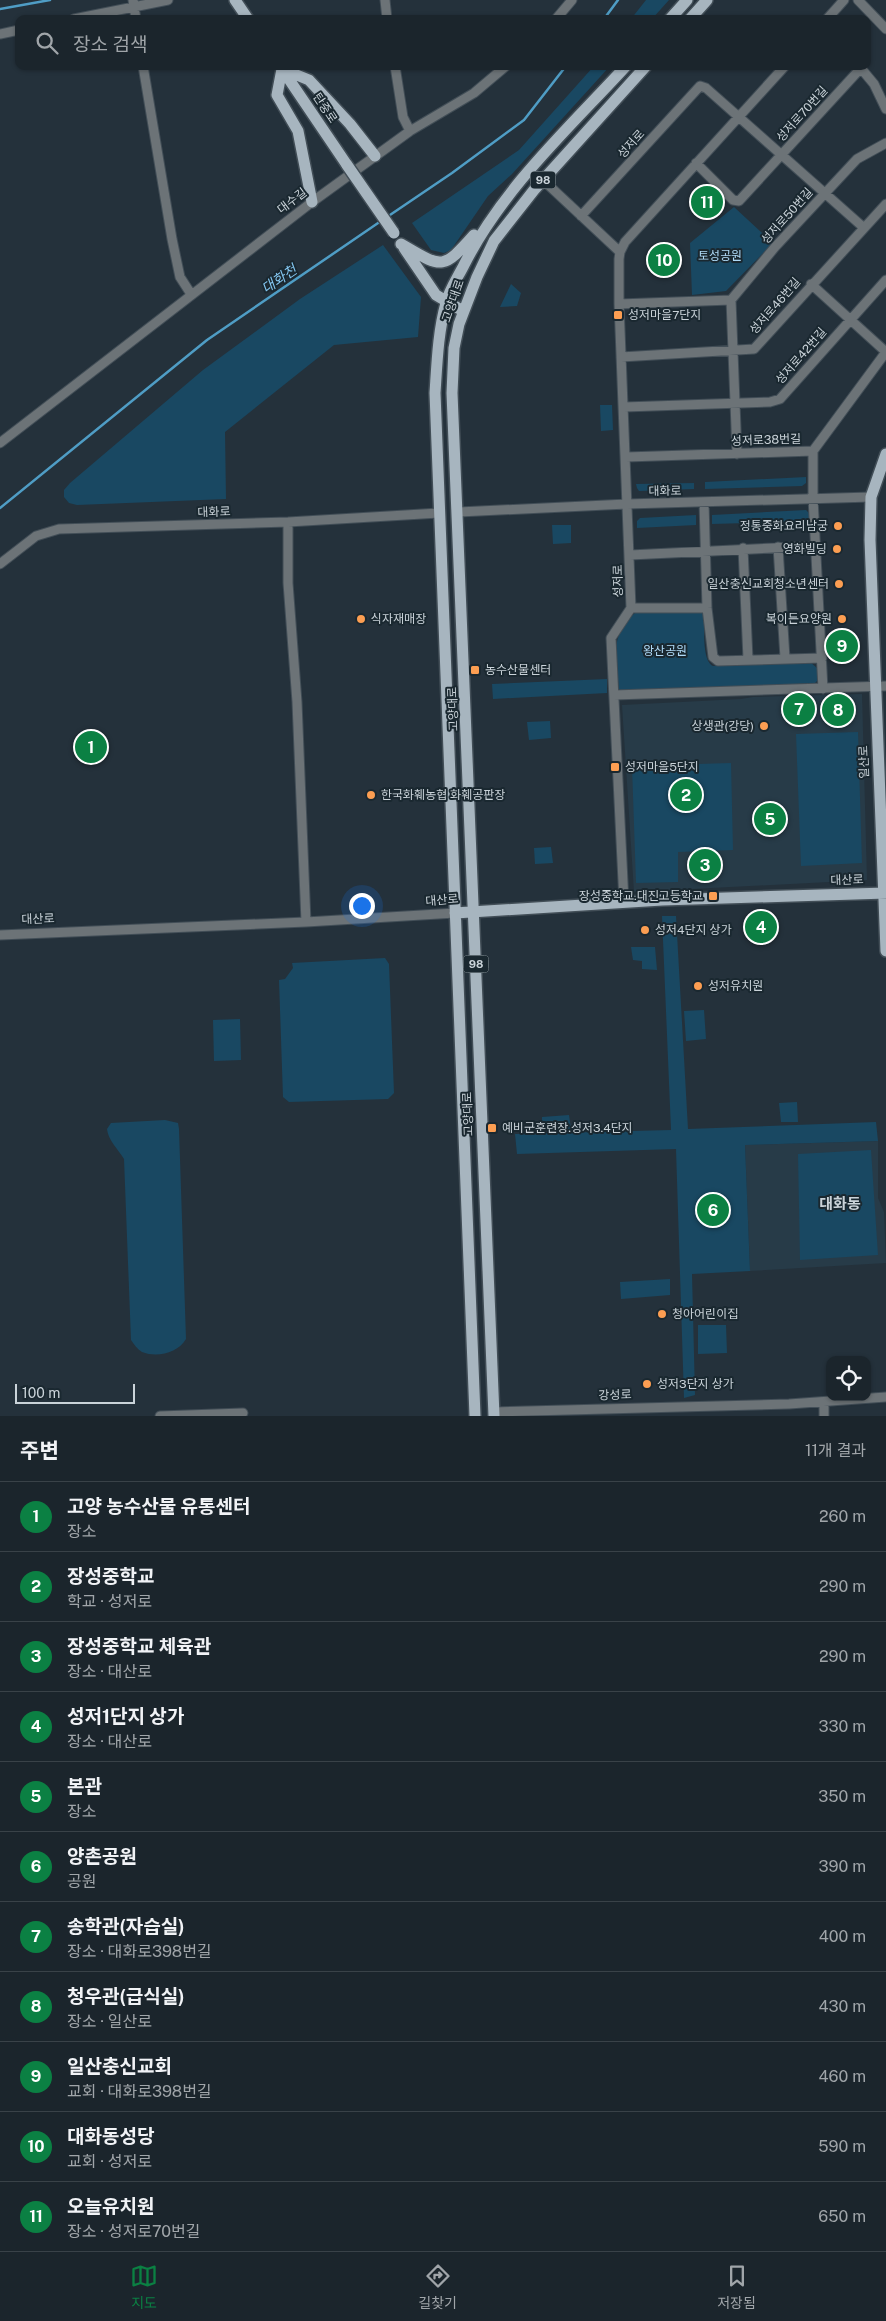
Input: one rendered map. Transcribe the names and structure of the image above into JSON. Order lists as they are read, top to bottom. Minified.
{"streets":{"main road":["탄중로","98","고양대로","일산로","대산로"],"street":["성저로70번길","성저로","대수길","성저로50번길","성저로46번길","성저로42번길","성저로38번길","대화로","강성로"]},"crossings":[["성저로70번길","성저로"],["성저로70번길","성저로50번길"],["성저로70번길","성저로46번길"],["성저로","성저로46번길"],["성저로","성저로42번길"],["성저로","성저로38번길"],["성저로","대화로"],["성저로","대산로"],["고양대로","대화로"],["고양대로","대산로"],["고양대로","강성로"],["대화로","일산로"],["일산로","대산로"]],"districts":["대화동"],"water":["대화천"],"parks":["토성공원","왕산공원"],"places":{"transit":["성저마을7단지","농수산물센터","성저마을5단지","장성중학교.대진고등학교","예비군훈련장.성저3.4단지"],"other":["정통중화요리남궁","영화빌딩","일산충신교회청소년센터","식자재매장","복이든요양원","상생관(강당)","한국화훼농협 화훼공판장","성저4단지 상가","성저유치원","청아어린이집","성저3단지 상가"]},"scale_bar":"100 m","page":{"search":"장소 검색","pins":["11","10","9","7","8","1","2","5","3","4","6"],"scale":"100 m","heading":["주변","11개 결과"],"list":[{"mark":"1","name":"고양 농수산물 유통센터","note":"장소","value":"260 m"},{"mark":"2","name":"장성중학교","note":"학교 · 성저로","value":"290 m"},{"mark":"3","name":"장성중학교 체육관","note":"장소 · 대산로","value":"290 m"},{"mark":"4","name":"성저1단지 상가","note":"장소 · 대산로","value":"330 m"},{"mark":"5","name":"본관","note":"장소","value":"350 m"},{"mark":"6","name":"양촌공원","note":"공원","value":"390 m"},{"mark":"7","name":"송학관(자습실)","note":"장소 · 대화로398번길","value":"400 m"},{"mark":"8","name":"청우관(급식실)","note":"장소 · 일산로","value":"430 m"},{"mark":"9","name":"일산충신교회","note":"교회 · 대화로398번길","value":"460 m"},{"mark":"10","name":"대화동성당","note":"교회 · 성저로","value":"590 m"},{"mark":"11","name":"오늘유치원","note":"장소 · 성저로70번길","value":"650 m"}],"nav":["지도","길찾기","저장됨"]}}
